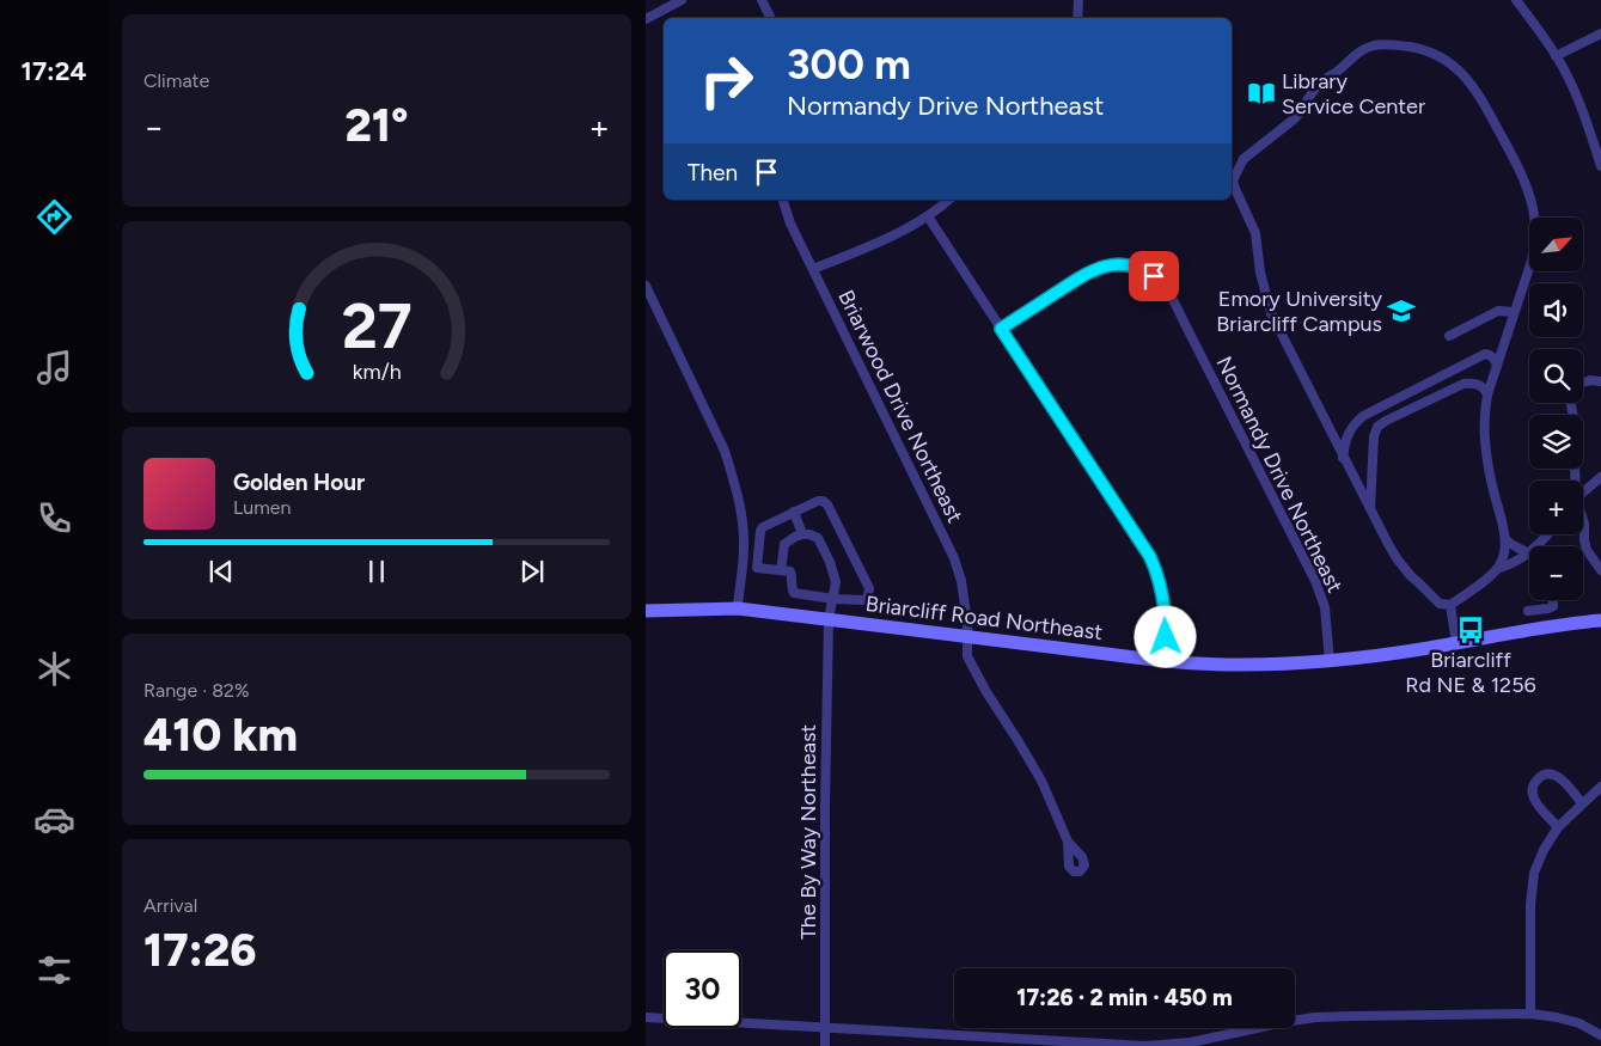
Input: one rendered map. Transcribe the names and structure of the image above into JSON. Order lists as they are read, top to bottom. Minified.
{"streets":{"main road":["Briarcliff Road Northeast"],"street":["Briarwood Drive Northeast","Normandy Drive Northeast","The By Way Northeast"]},"crossings":[["Briarwood Drive Northeast","Briarcliff Road Northeast"],["Normandy Drive Northeast","Briarcliff Road Northeast"],["Briarcliff Road Northeast","The By Way Northeast"]],"places":{"library":["Library Service Center"],"school or university":["Emory University Briarcliff Campus"],"bus stop":["Briarcliff Rd NE & 1256"]},"north":"top right","page":{"tabs":"17:24","tile":["Climate",["Range · 82%","410 km"],["Arrival","17:26"]],"turn":["300 m","Normandy Drive Northeast"],"heat":["−","21°","+"],"then":"Then","map_buttons":["+","−"],"song":["Golden Hour","Lumen"],"limit":"30","trip":"17:26 · 2 min · 450 m","gauge":["27","km/h"]}}
